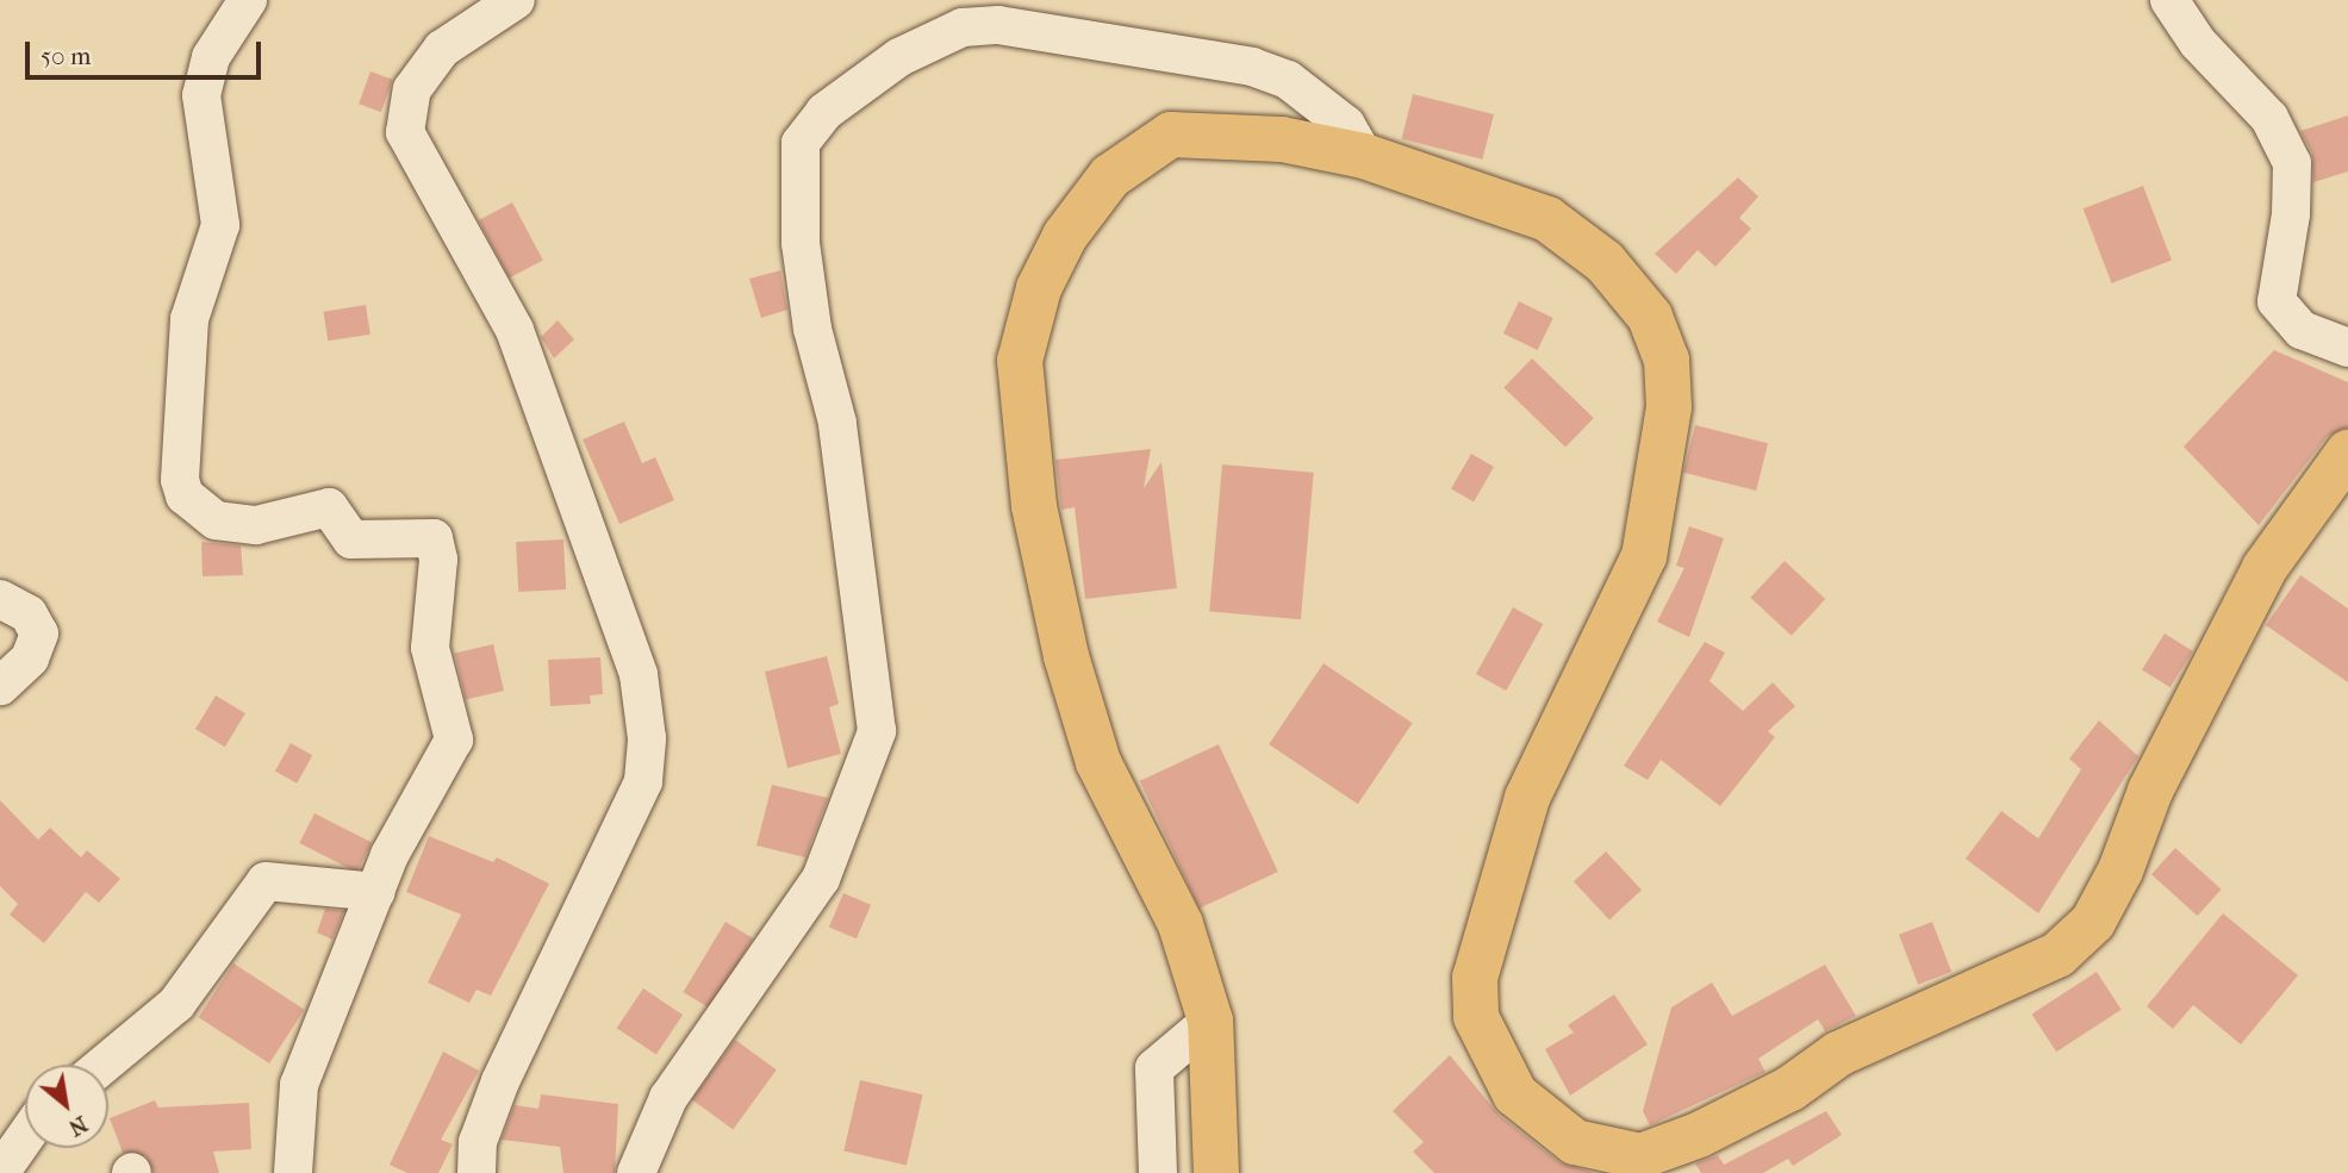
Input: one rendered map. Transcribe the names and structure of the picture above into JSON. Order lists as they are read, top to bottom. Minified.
{"scale_bar":"50 m","north":"bottom right"}
